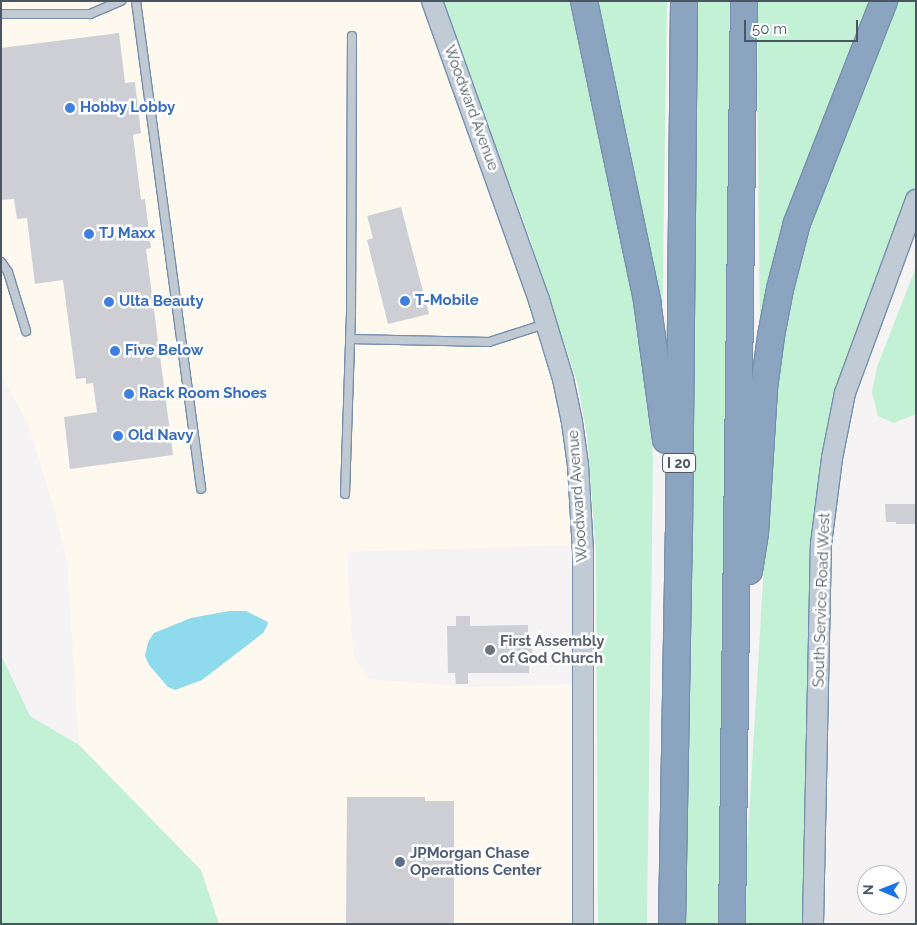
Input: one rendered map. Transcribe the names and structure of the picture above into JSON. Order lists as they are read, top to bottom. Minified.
{"streets":{"highway":["I 20"],"main road":["Woodward Avenue","South Service Road West"]},"places":["Hobby Lobby","TJ Maxx","T-Mobile","Ulta Beauty","Five Below","Rack Room Shoes","Old Navy","First Assembly of God Church","JPMorgan Chase Operations Center"],"scale_bar":"50 m","north":"left"}
